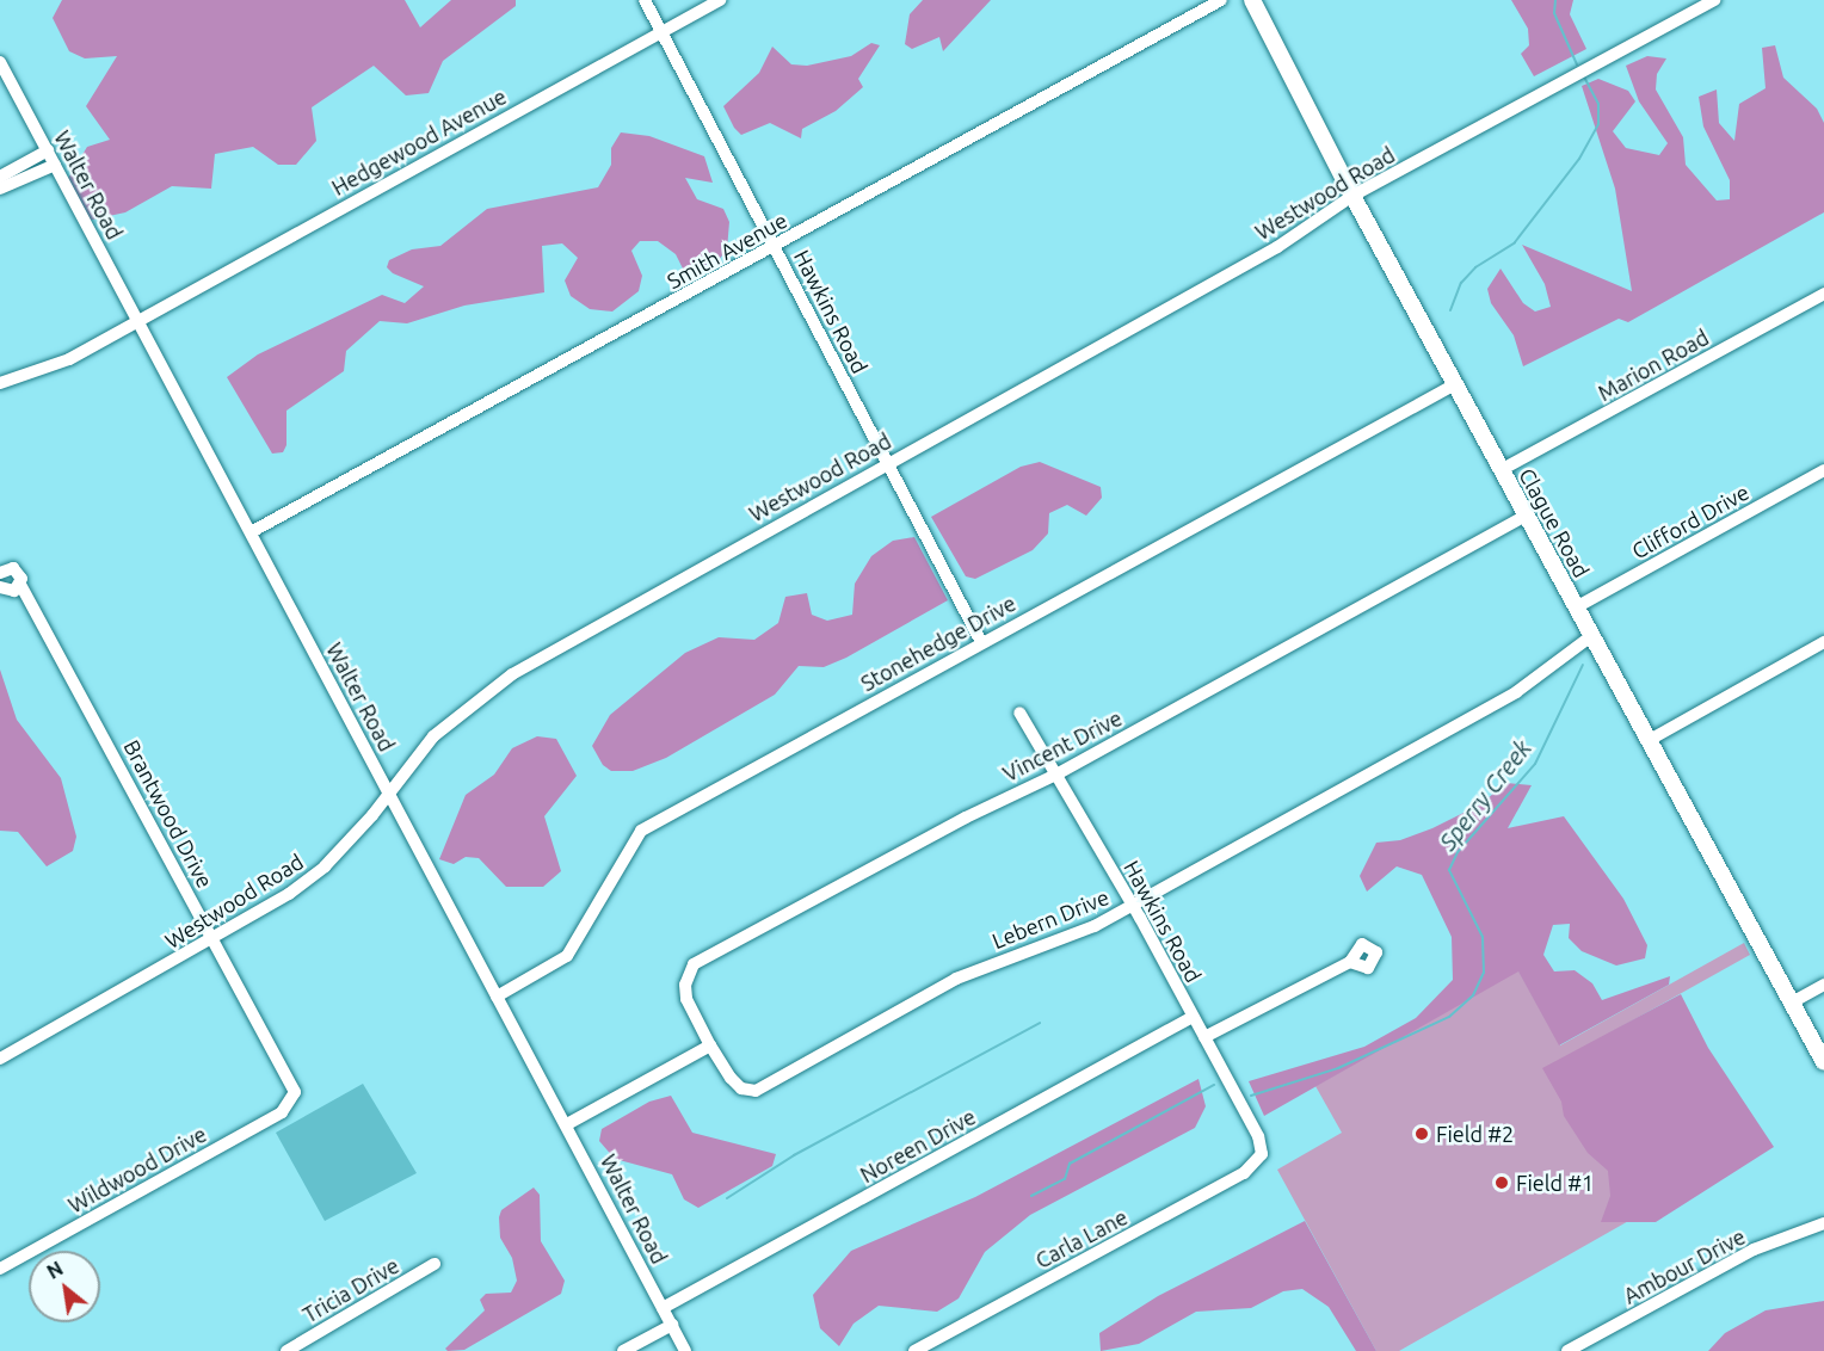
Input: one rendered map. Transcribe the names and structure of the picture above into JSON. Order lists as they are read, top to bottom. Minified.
{"streets":{"main road":["Clague Road"],"street":["Hedgewood Avenue","Walter Road","Westwood Road","Smith Avenue","Hawkins Road","Marion Road","Clifford Drive","Stonehedge Drive","Vincent Drive","Brantwood Drive","Lebern Drive","Noreen Drive","Wildwood Drive","Carla Lane","Ambour Drive","Tricia Drive"]},"crossings":[["Hedgewood Avenue","Walter Road"],["Hedgewood Avenue","Hawkins Road"],["Walter Road","Westwood Road"],["Walter Road","Smith Avenue"],["Walter Road","Stonehedge Drive"],["Walter Road","Noreen Drive"],["Westwood Road","Hawkins Road"],["Westwood Road","Clague Road"],["Westwood Road","Brantwood Drive"],["Smith Avenue","Hawkins Road"],["Hawkins Road","Stonehedge Drive"],["Hawkins Road","Vincent Drive"],["Hawkins Road","Lebern Drive"],["Hawkins Road","Noreen Drive"],["Hawkins Road","Carla Lane"],["Marion Road","Clague Road"],["Clifford Drive","Clague Road"],["Clague Road","Stonehedge Drive"],["Clague Road","Vincent Drive"],["Clague Road","Lebern Drive"],["Vincent Drive","Lebern Drive"],["Brantwood Drive","Wildwood Drive"]],"water":["Sperry Creek"],"places":["Field #2","Field #1"],"north":"top left"}
